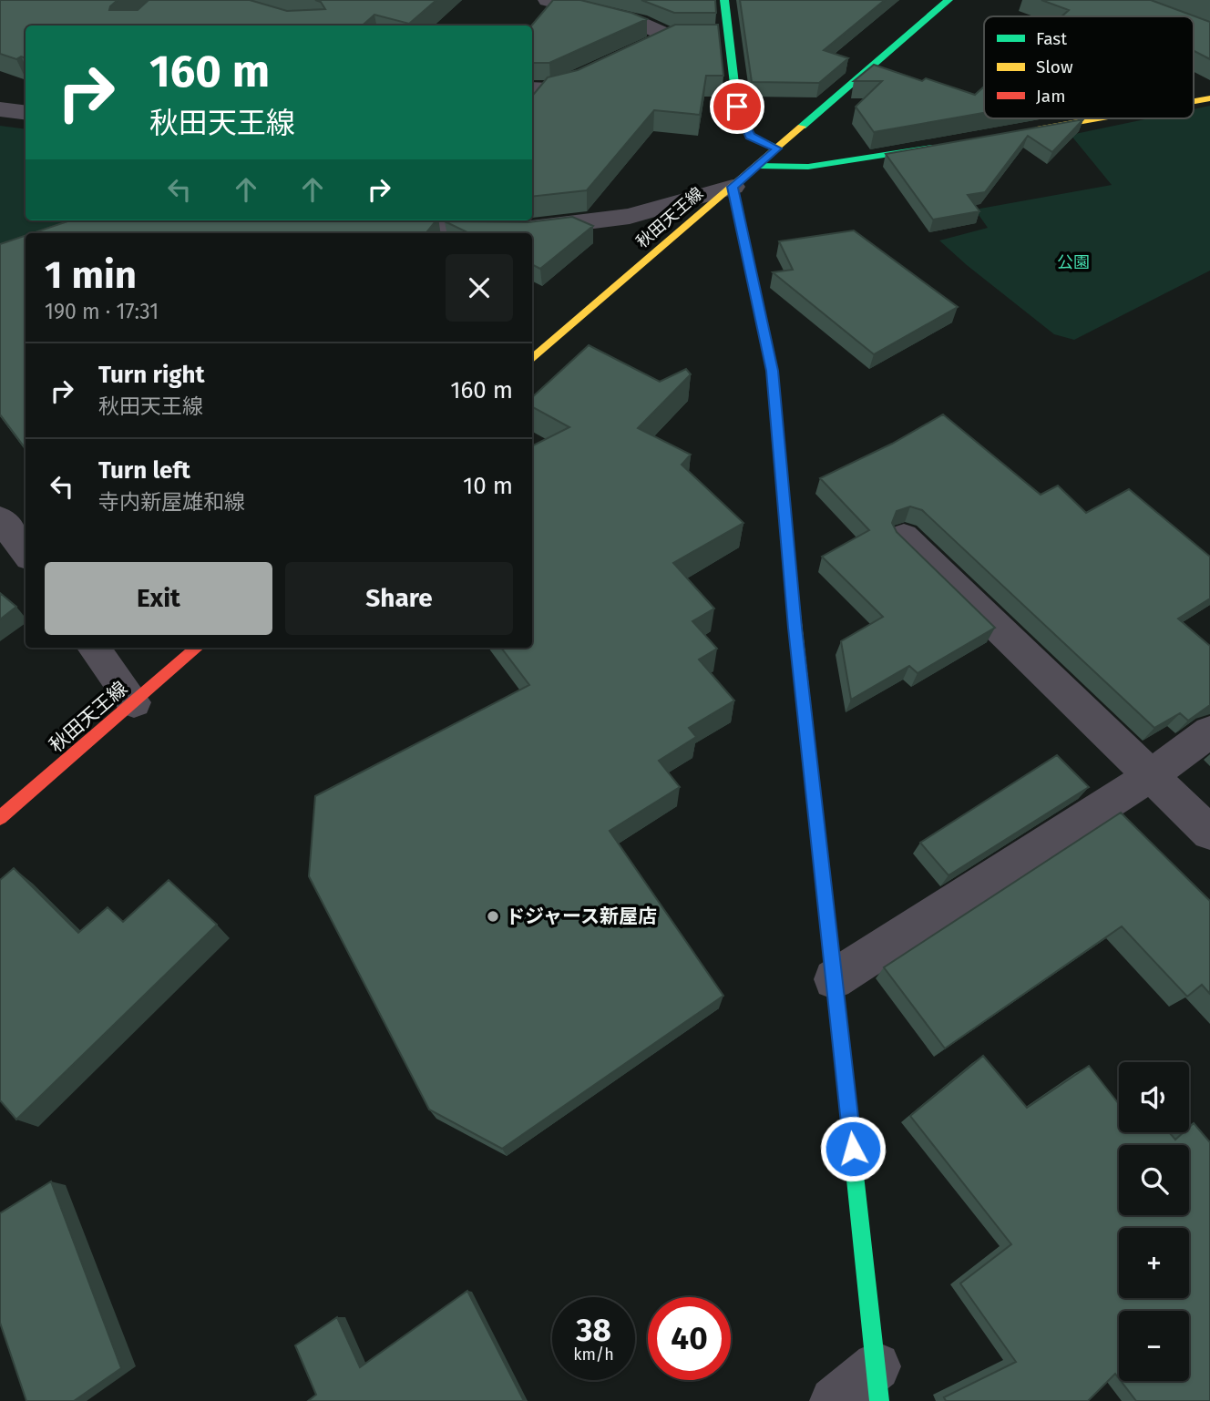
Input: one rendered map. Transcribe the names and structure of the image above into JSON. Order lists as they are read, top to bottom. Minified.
{"streets":{"street":["秋田天王線"]},"parks":["公園"],"places":["ドジャース新屋店"],"legend":["Fast","Slow","Jam"],"page":{"turn":["160 m","秋田天王線"],"heading":["1 min","190 m · 17:31"],"list":[{"name":"Turn right","note":"秋田天王線","value":"160 m"},{"name":"Turn left","note":"寺内新屋雄和線","value":"10 m"}],"buttons":["Exit","Share"],"map_buttons":["+","−"],"speed":"38 km/h","limit":"40"}}
